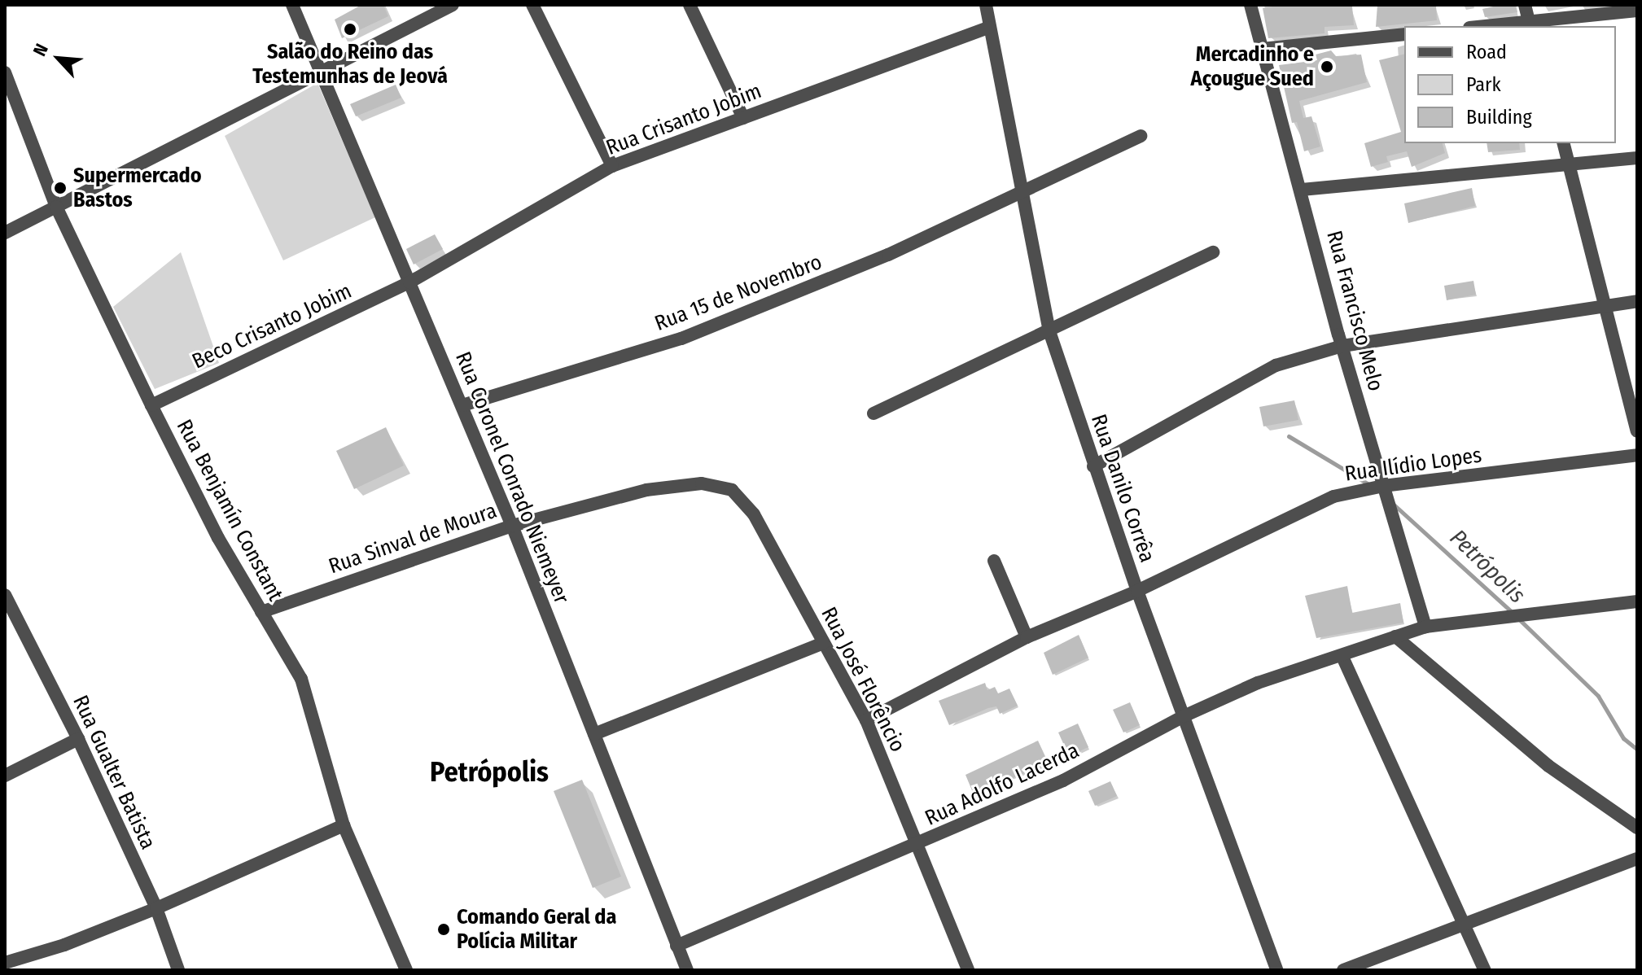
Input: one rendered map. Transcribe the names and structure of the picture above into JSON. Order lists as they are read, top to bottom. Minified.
{"streets":{"street":["Rua Crisanto Jobim","Rua 15 de Novembro","Rua Francisco Melo","Beco Crisanto Jobim","Rua Ilídio Lopes","Rua Coronel Conrado Niemeyer","Rua Danilo Corrêa","Rua Benjamín Constant","Rua Sinval de Moura","Rua José Florêncio","Rua Gualter Batista","Rua Adolfo Lacerda"]},"crossings":[["Rua Crisanto Jobim","Beco Crisanto Jobim"],["Rua Crisanto Jobim","Rua Coronel Conrado Niemeyer"],["Rua Crisanto Jobim","Rua Danilo Corrêa"],["Rua 15 de Novembro","Rua Coronel Conrado Niemeyer"],["Rua 15 de Novembro","Rua Danilo Corrêa"],["Rua Francisco Melo","Rua Ilídio Lopes"],["Rua Francisco Melo","Rua Adolfo Lacerda"],["Beco Crisanto Jobim","Rua Coronel Conrado Niemeyer"],["Beco Crisanto Jobim","Rua Benjamín Constant"],["Rua Ilídio Lopes","Rua Danilo Corrêa"],["Rua Ilídio Lopes","Rua José Florêncio"],["Rua Coronel Conrado Niemeyer","Rua Sinval de Moura"],["Rua Coronel Conrado Niemeyer","Rua Adolfo Lacerda"],["Rua Danilo Corrêa","Rua Adolfo Lacerda"],["Rua Benjamín Constant","Rua Sinval de Moura"],["Rua Sinval de Moura","Rua José Florêncio"],["Rua José Florêncio","Rua Adolfo Lacerda"]],"districts":["Petrópolis"],"water":["Petrópolis"],"places":["Salão do Reino das Testemunhas de Jeová","Mercadinho e Açougue Sued","Supermercado Bastos","Comando Geral da Polícia Militar"],"legend":["Road","Park","Building"],"north":"top left"}
